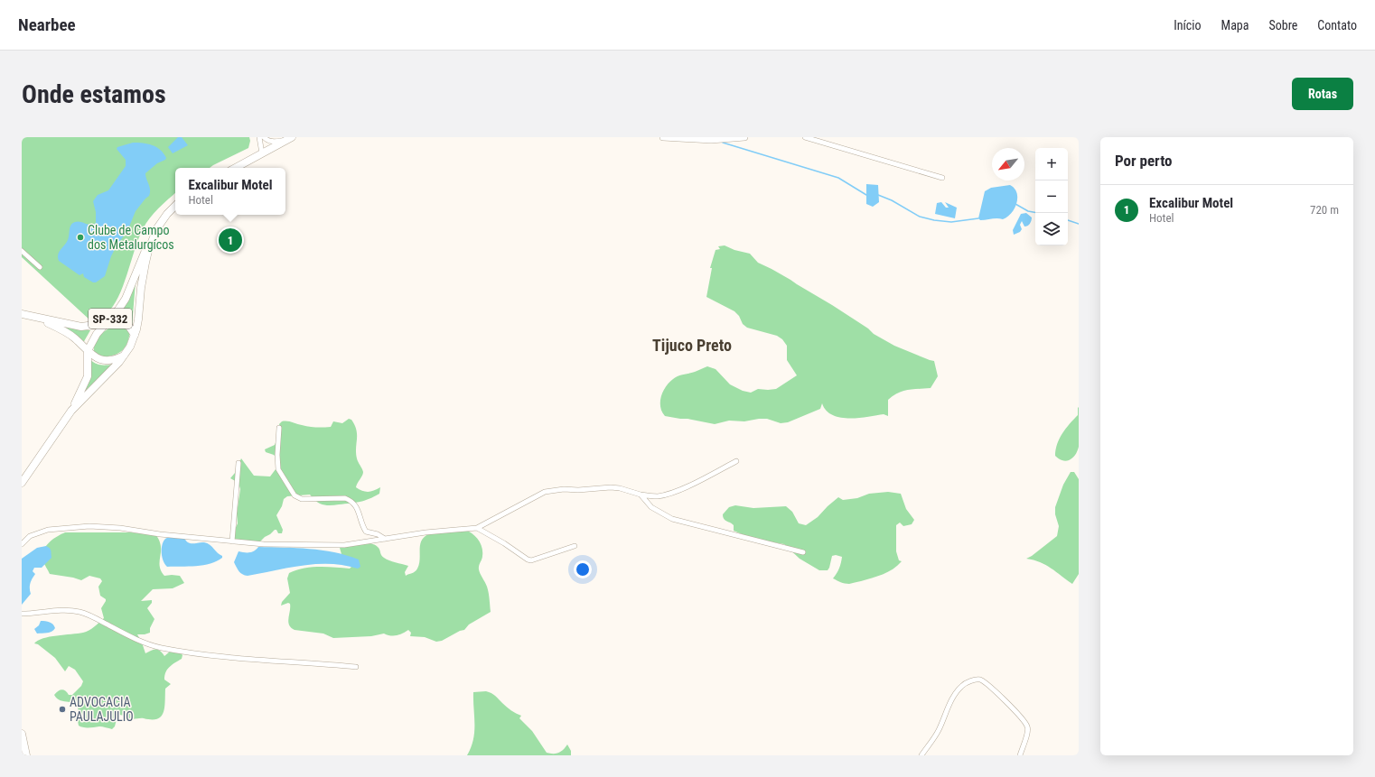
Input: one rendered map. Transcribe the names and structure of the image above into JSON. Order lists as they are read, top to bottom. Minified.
{"streets":{"main road":["SP-332"]},"districts":["Tijuco Preto"],"places":["Clube de Campo dos Metalurgícos","ADVOCACIA PAULAJULIO"],"north":"bottom left","page":{"header":"Nearbee","nav":["Início","Mapa","Sobre","Contato"],"buttons":"Rotas","title":"Onde estamos","heading":"Por perto","map_buttons":["+","−"],"popup":["Excalibur Motel","Hotel"],"list":[{"mark":"1","name":"Excalibur Motel","note":"Hotel","value":"720 m"}],"pins":"1"}}
